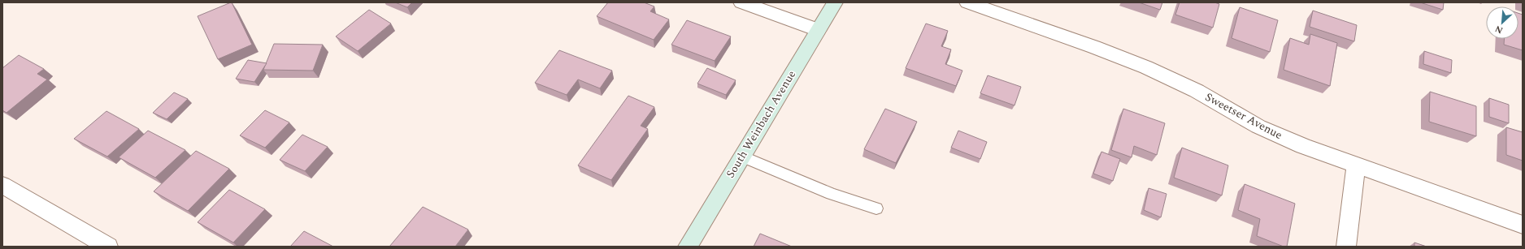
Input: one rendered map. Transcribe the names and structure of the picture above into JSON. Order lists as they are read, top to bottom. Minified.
{"streets":{"street":["Sweetser Avenue","South Weinbach Avenue"]},"north":"bottom left"}
